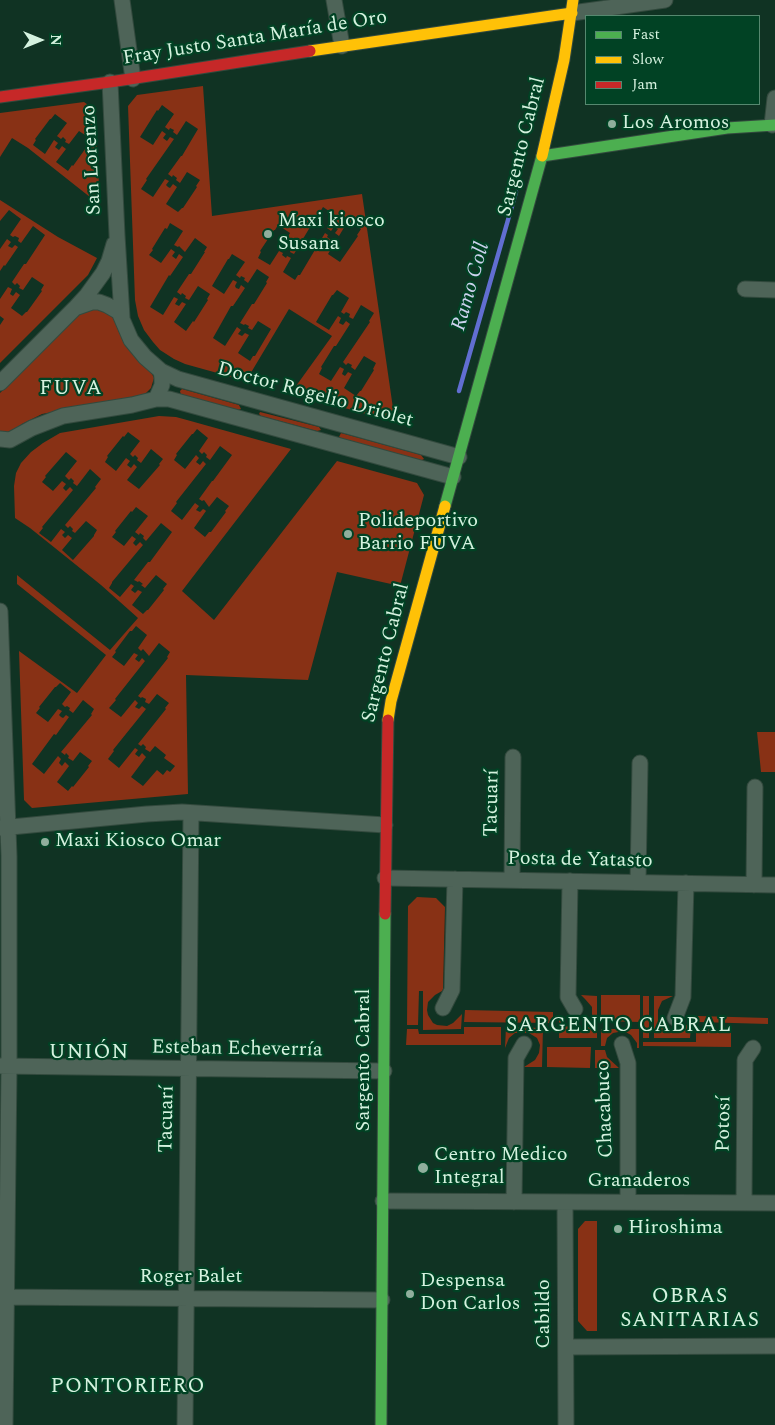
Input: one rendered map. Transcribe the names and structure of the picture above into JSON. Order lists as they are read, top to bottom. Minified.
{"streets":{"main road":["Fray Justo Santa María de Oro","Sargento Cabral"],"street":["San Lorenzo","Doctor Rogelio Driolet","Tacuarí","Posta de Yatasto","Esteban Echeverría","Chacabuco","Potosí","Granaderos","Roger Balet","Cabildo"]},"crossings":[["Fray Justo Santa María de Oro","Sargento Cabral"],["Fray Justo Santa María de Oro","San Lorenzo"],["Sargento Cabral","Doctor Rogelio Driolet"],["Sargento Cabral","Posta de Yatasto"],["Sargento Cabral","Esteban Echeverría"],["Sargento Cabral","Granaderos"],["Sargento Cabral","Roger Balet"],["San Lorenzo","Doctor Rogelio Driolet"],["Tacuarí","Posta de Yatasto"],["Tacuarí","Esteban Echeverría"],["Tacuarí","Roger Balet"],["Chacabuco","Granaderos"],["Potosí","Granaderos"],["Granaderos","Cabildo"]],"districts":["FUVA","SARGENTO CABRAL","UNIÓN","OBRAS SANITARIAS","PONTORIERO"],"water":["Ramo Coll"],"places":["Los Aromos","Maxi kiosco Susana","Polideportivo Barrio FUVA","Maxi Kiosco Omar","Centro Medico Integral","Hiroshima","Despensa Don Carlos"],"legend":["Fast","Slow","Jam"],"north":"right"}
